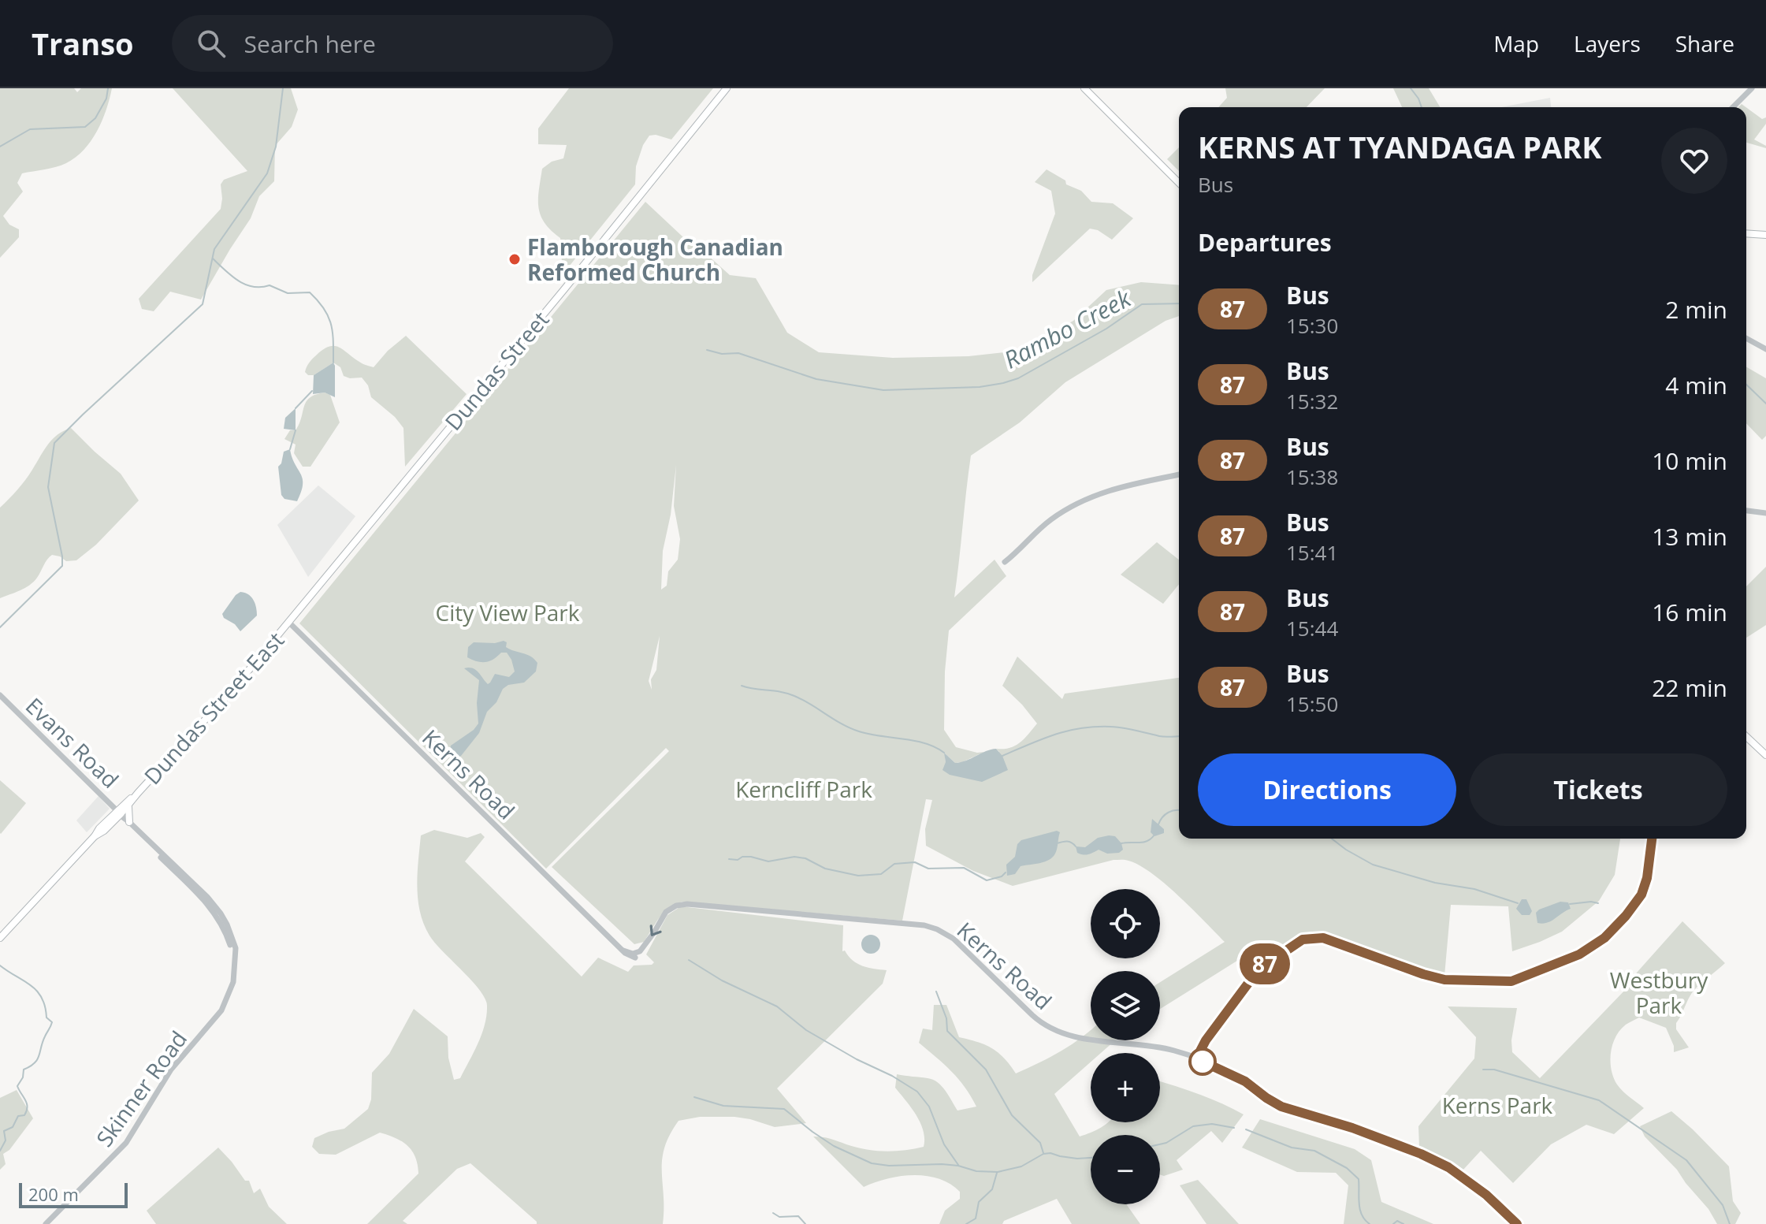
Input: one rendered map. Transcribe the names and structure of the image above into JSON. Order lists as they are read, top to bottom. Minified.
{"streets":{"main road":["Dundas Street","Dundas Street East"],"street":["Evans Road","Kerns Road","Skinner Road"]},"crossings":[["Dundas Street","Dundas Street East"],["Dundas Street","Kerns Road"],["Dundas Street East","Evans Road"],["Dundas Street East","Kerns Road"],["Dundas Street East","Skinner Road"],["Evans Road","Skinner Road"]],"one_way":["Kerns Road"],"water":["Rambo Creek"],"parks":["City View Park","Kerncliff Park","Westbury Park","Kerns Park"],"places":["Flamborough Canadian Reformed Church"],"lines":["bus line 87"],"scale_bar":"200 m","page":{"header":"Transo","search":"Search here","nav":["Map","Layers","Share"],"on_map":"87","heading":[["KERNS AT TYANDAGA PARK","Bus"],"Departures"],"list":[{"mark":"87","name":"Bus","note":"15:30","value":"2 min"},{"mark":"87","name":"Bus","note":"15:32","value":"4 min"},{"mark":"87","name":"Bus","note":"15:38","value":"10 min"},{"mark":"87","name":"Bus","note":"15:41","value":"13 min"},{"mark":"87","name":"Bus","note":"15:44","value":"16 min"},{"mark":"87","name":"Bus","note":"15:50","value":"22 min"}],"buttons":["Directions","Tickets"],"map_buttons":["+","−"],"scale":"200 m"}}
